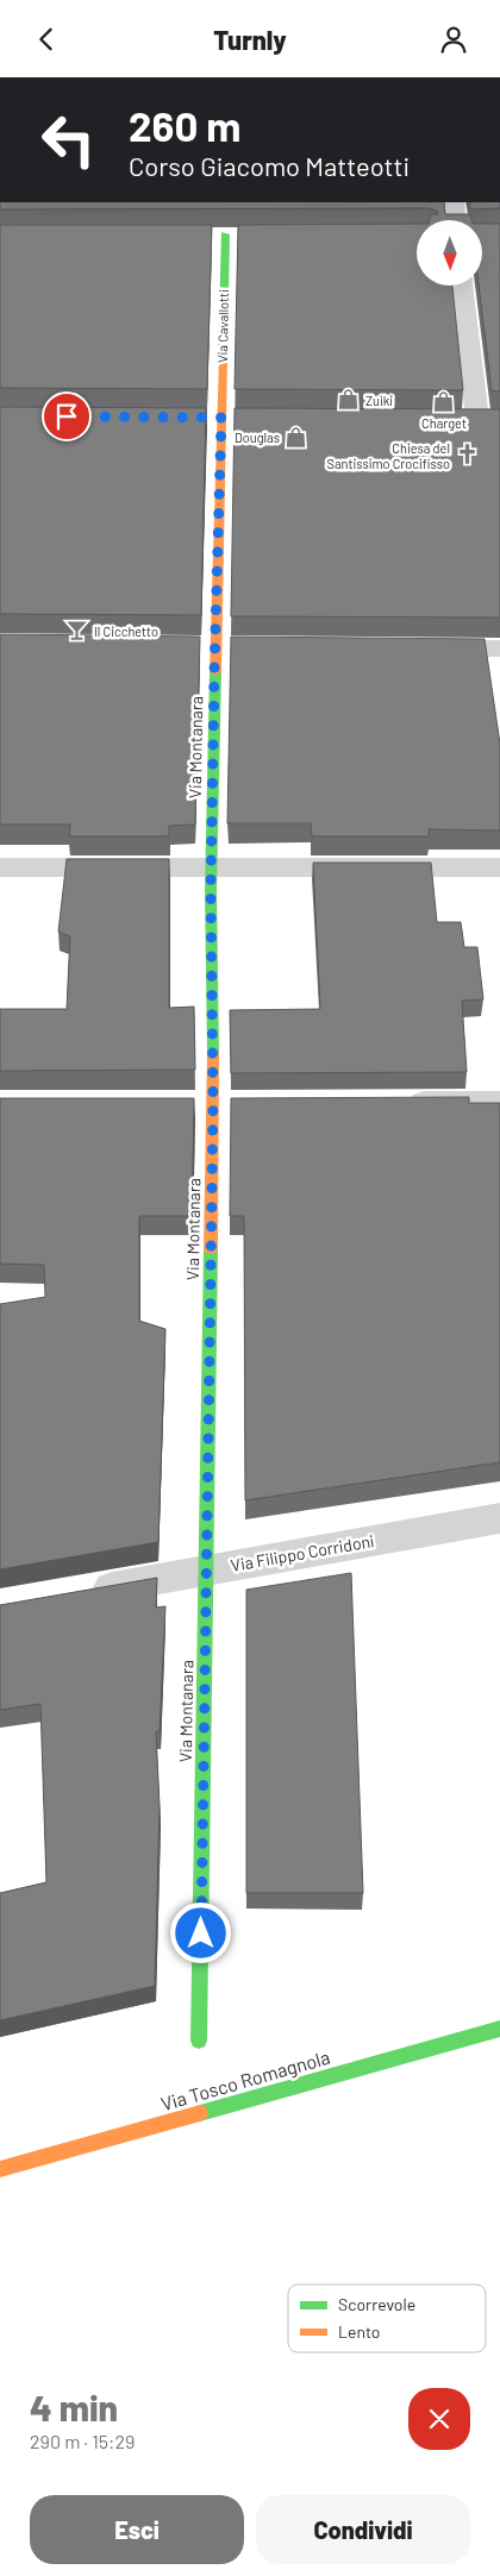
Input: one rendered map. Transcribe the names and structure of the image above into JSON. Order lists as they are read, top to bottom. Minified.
{"streets":{"street":["Via Cavallotti","Via Montanara","Via Filippo Corridoni","Via Tosco Romagnola"]},"crossings":[["Via Cavallotti","Via Montanara"],["Via Montanara","Via Filippo Corridoni"]],"places":{"shop":["Zuiki","Charget","Douglas"],"church":["Chiesa del Santissimo Crocifisso"],"bar":["Il Cicchetto"]},"legend":["Scorrevole","Lento"],"north":"bottom","page":{"header":"Turnly","turn":["260 m","Corso Giacomo Matteotti"],"heading":["4 min","290 m · 15:29"],"buttons":["Esci","Condividi"]}}
